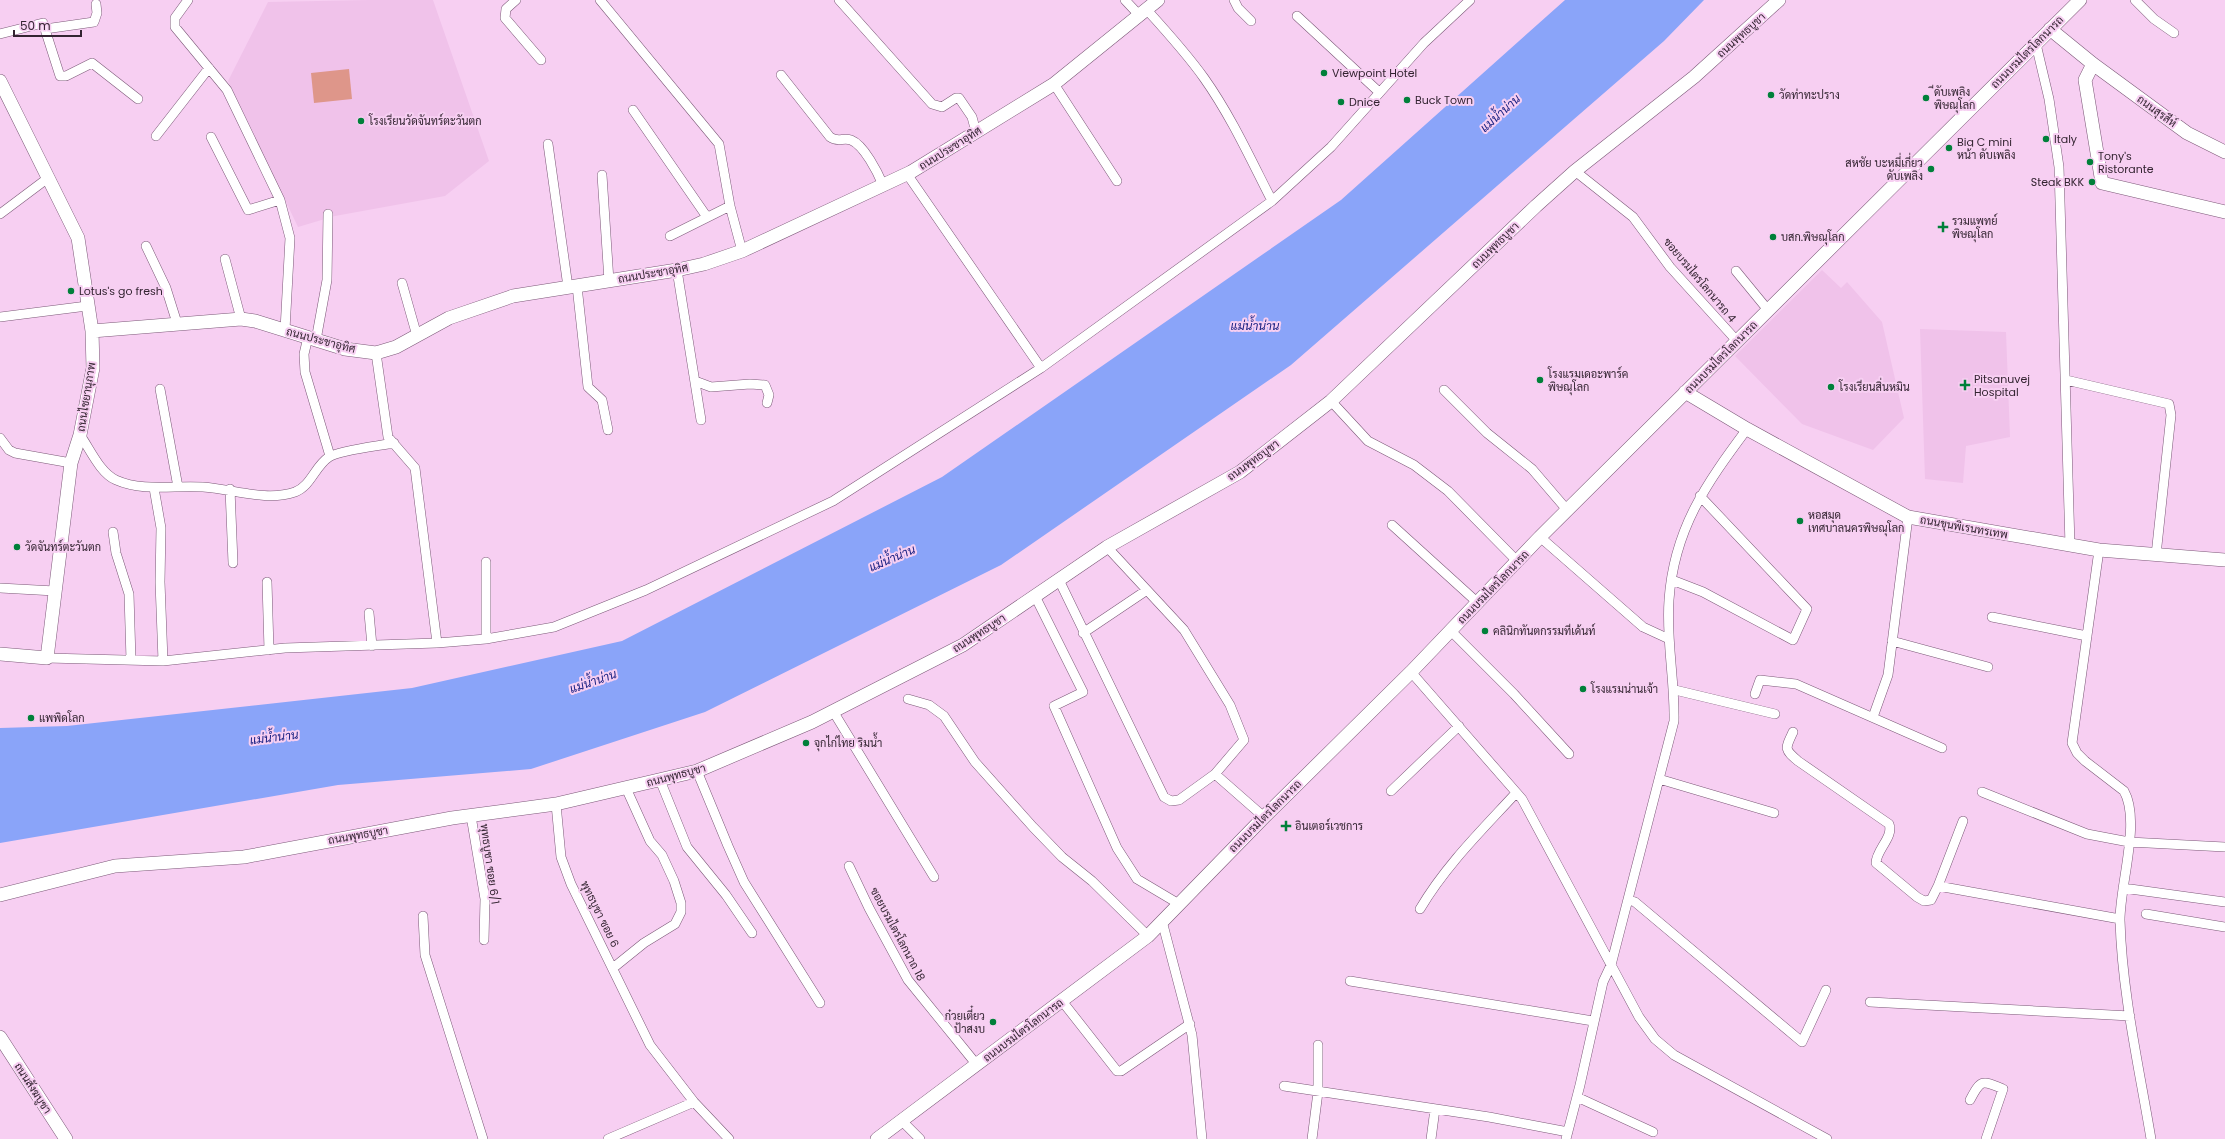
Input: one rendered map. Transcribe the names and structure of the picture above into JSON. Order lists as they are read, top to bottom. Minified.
{"streets":{"street":["ถนนพุทธบูชา","ถนนบรมไตรโลกนารถ","ถนนสุรสีห์","ถนนประชาอุทิศ","ซอยบรมไตรโลกนารถ 4","ถนนไชยานุภาพ","ถนนขุนพิเรนทรเทพ","พุทธบูชา ซอย 6/1","พุทธบูชา ซอย 6","ซอยบรมไตรโลกนาถ 18","ถนนสังฆบูชา"]},"crossings":[["ถนนพุทธบูชา","ซอยบรมไตรโลกนารถ 4"],["ถนนพุทธบูชา","พุทธบูชา ซอย 6/1"],["ถนนพุทธบูชา","พุทธบูชา ซอย 6"],["ถนนบรมไตรโลกนารถ","ถนนสุรสีห์"],["ถนนบรมไตรโลกนารถ","ซอยบรมไตรโลกนารถ 4"],["ถนนบรมไตรโลกนารถ","ถนนขุนพิเรนทรเทพ"],["ถนนบรมไตรโลกนารถ","ซอยบรมไตรโลกนาถ 18"],["ถนนประชาอุทิศ","ถนนไชยานุภาพ"]],"water":["แม่น้ำน่าน"],"places":{"other":["Viewpoint Hotel","วัดท่าทะปราง","ีดับเพลิง พิษณุโลก","Buck Town","Dnice","โรงเรียนวัดจันทร์ตะวันตก","Italy","Big C mini หน้า ดับเพลิง","Tony's Ristorante","สหชัย บะหมี่เกี่ยว ดับเพลิง","Steak BKK","บสก.พิษณุโลก","Lotus's go fresh","โรงแรมเดอะพาร์ค พิษณุโลก","โรงเรียนสิ่นหมิน","หอสมุด เทศบาลนครพิษณุโลก","วัดจันทร์ตะวันตก","คลินิกทันตกรรมทีเด้นท์","โรงแรมน่านเจ้า","แพพิดโลก","จุกไก่ไทย ริมน้ำ","ก๋วยเตี๋ยว ป้าสงบ"],"health":["รวมแพทย์ พิษณุโลก","Pitsanuvej Hospital","อินเตอร์เวชการ"]},"scale_bar":"50 m"}
